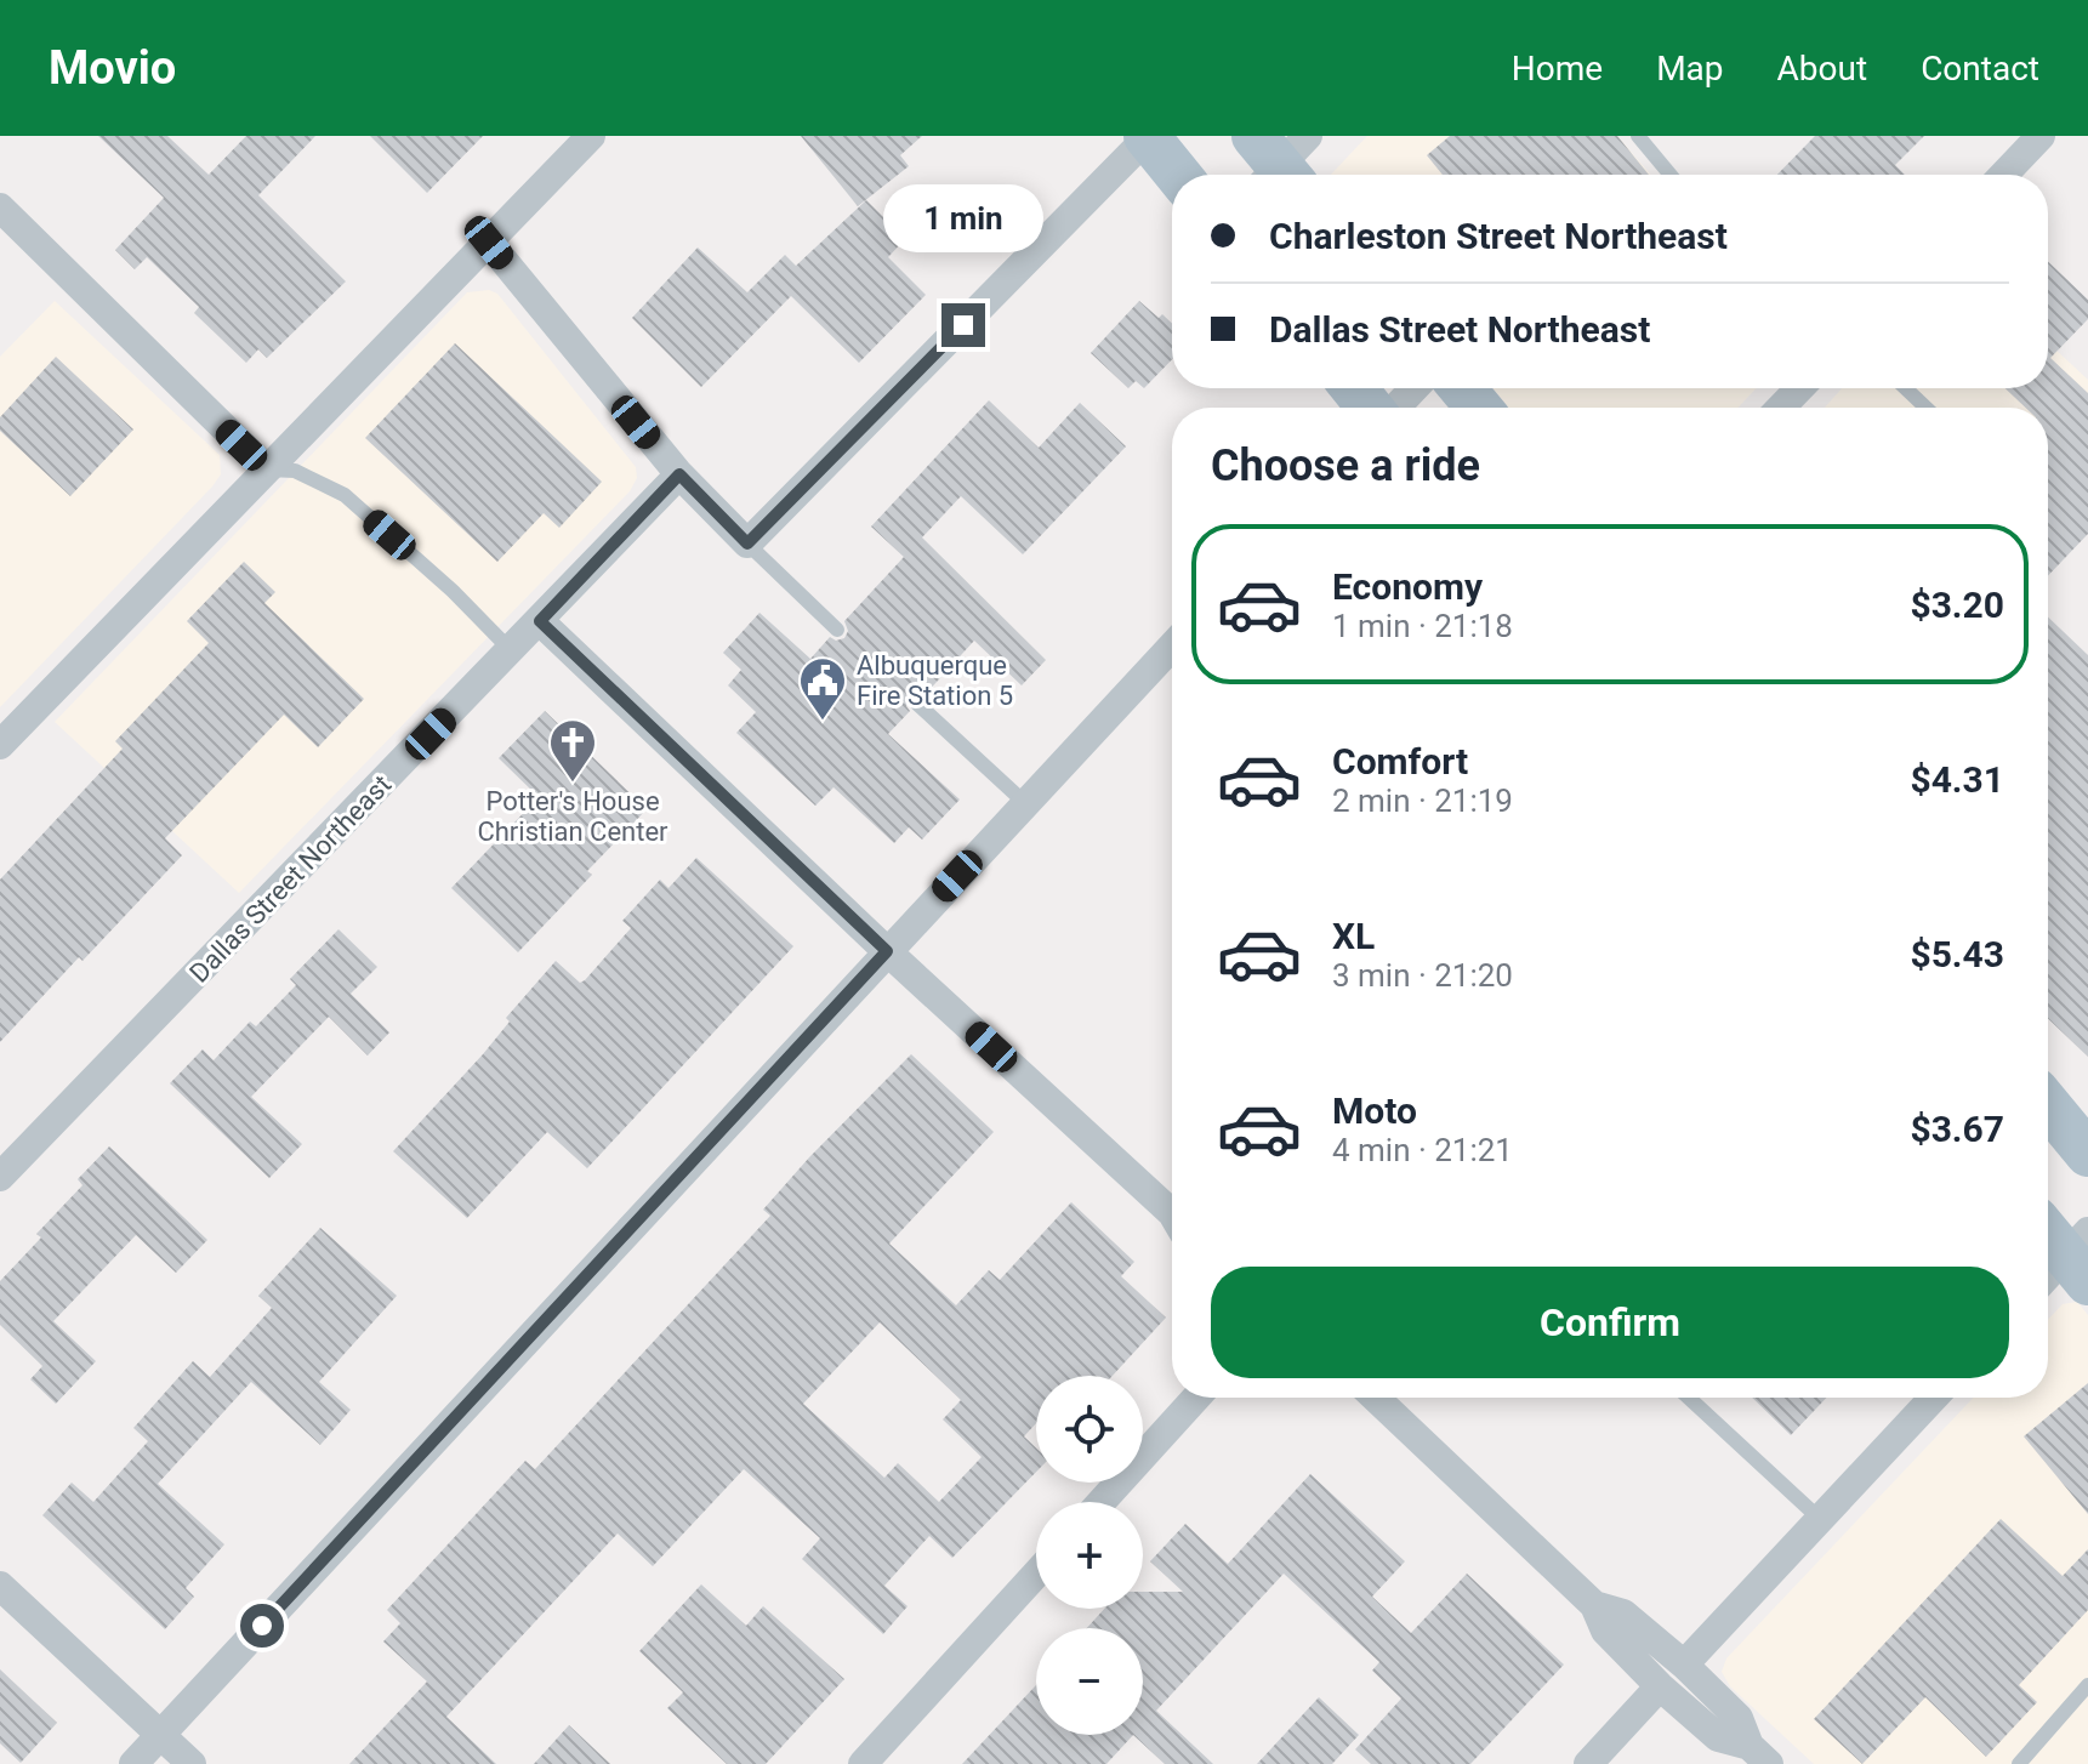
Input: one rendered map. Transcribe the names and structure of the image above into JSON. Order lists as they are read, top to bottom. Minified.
{"streets":{"street":["Dallas Street Northeast"]},"places":{"public building":["Albuquerque Fire Station 5"],"church":["Potter's House Christian Center"]},"page":{"header":"Movio","nav":["Home","Map","About","Contact"],"banner":["Charleston Street Northeast","Dallas Street Northeast"],"bubble":"1 min","heading":"Choose a ride","list":[{"name":"Economy","note":"1 min · 21:18","value":"$3.20"},{"name":"Comfort","note":"2 min · 21:19","value":"$4.31"},{"name":"XL","note":"3 min · 21:20","value":"$5.43"},{"name":"Moto","note":"4 min · 21:21","value":"$3.67"}],"buttons":"Confirm","map_buttons":["+","−"]}}
